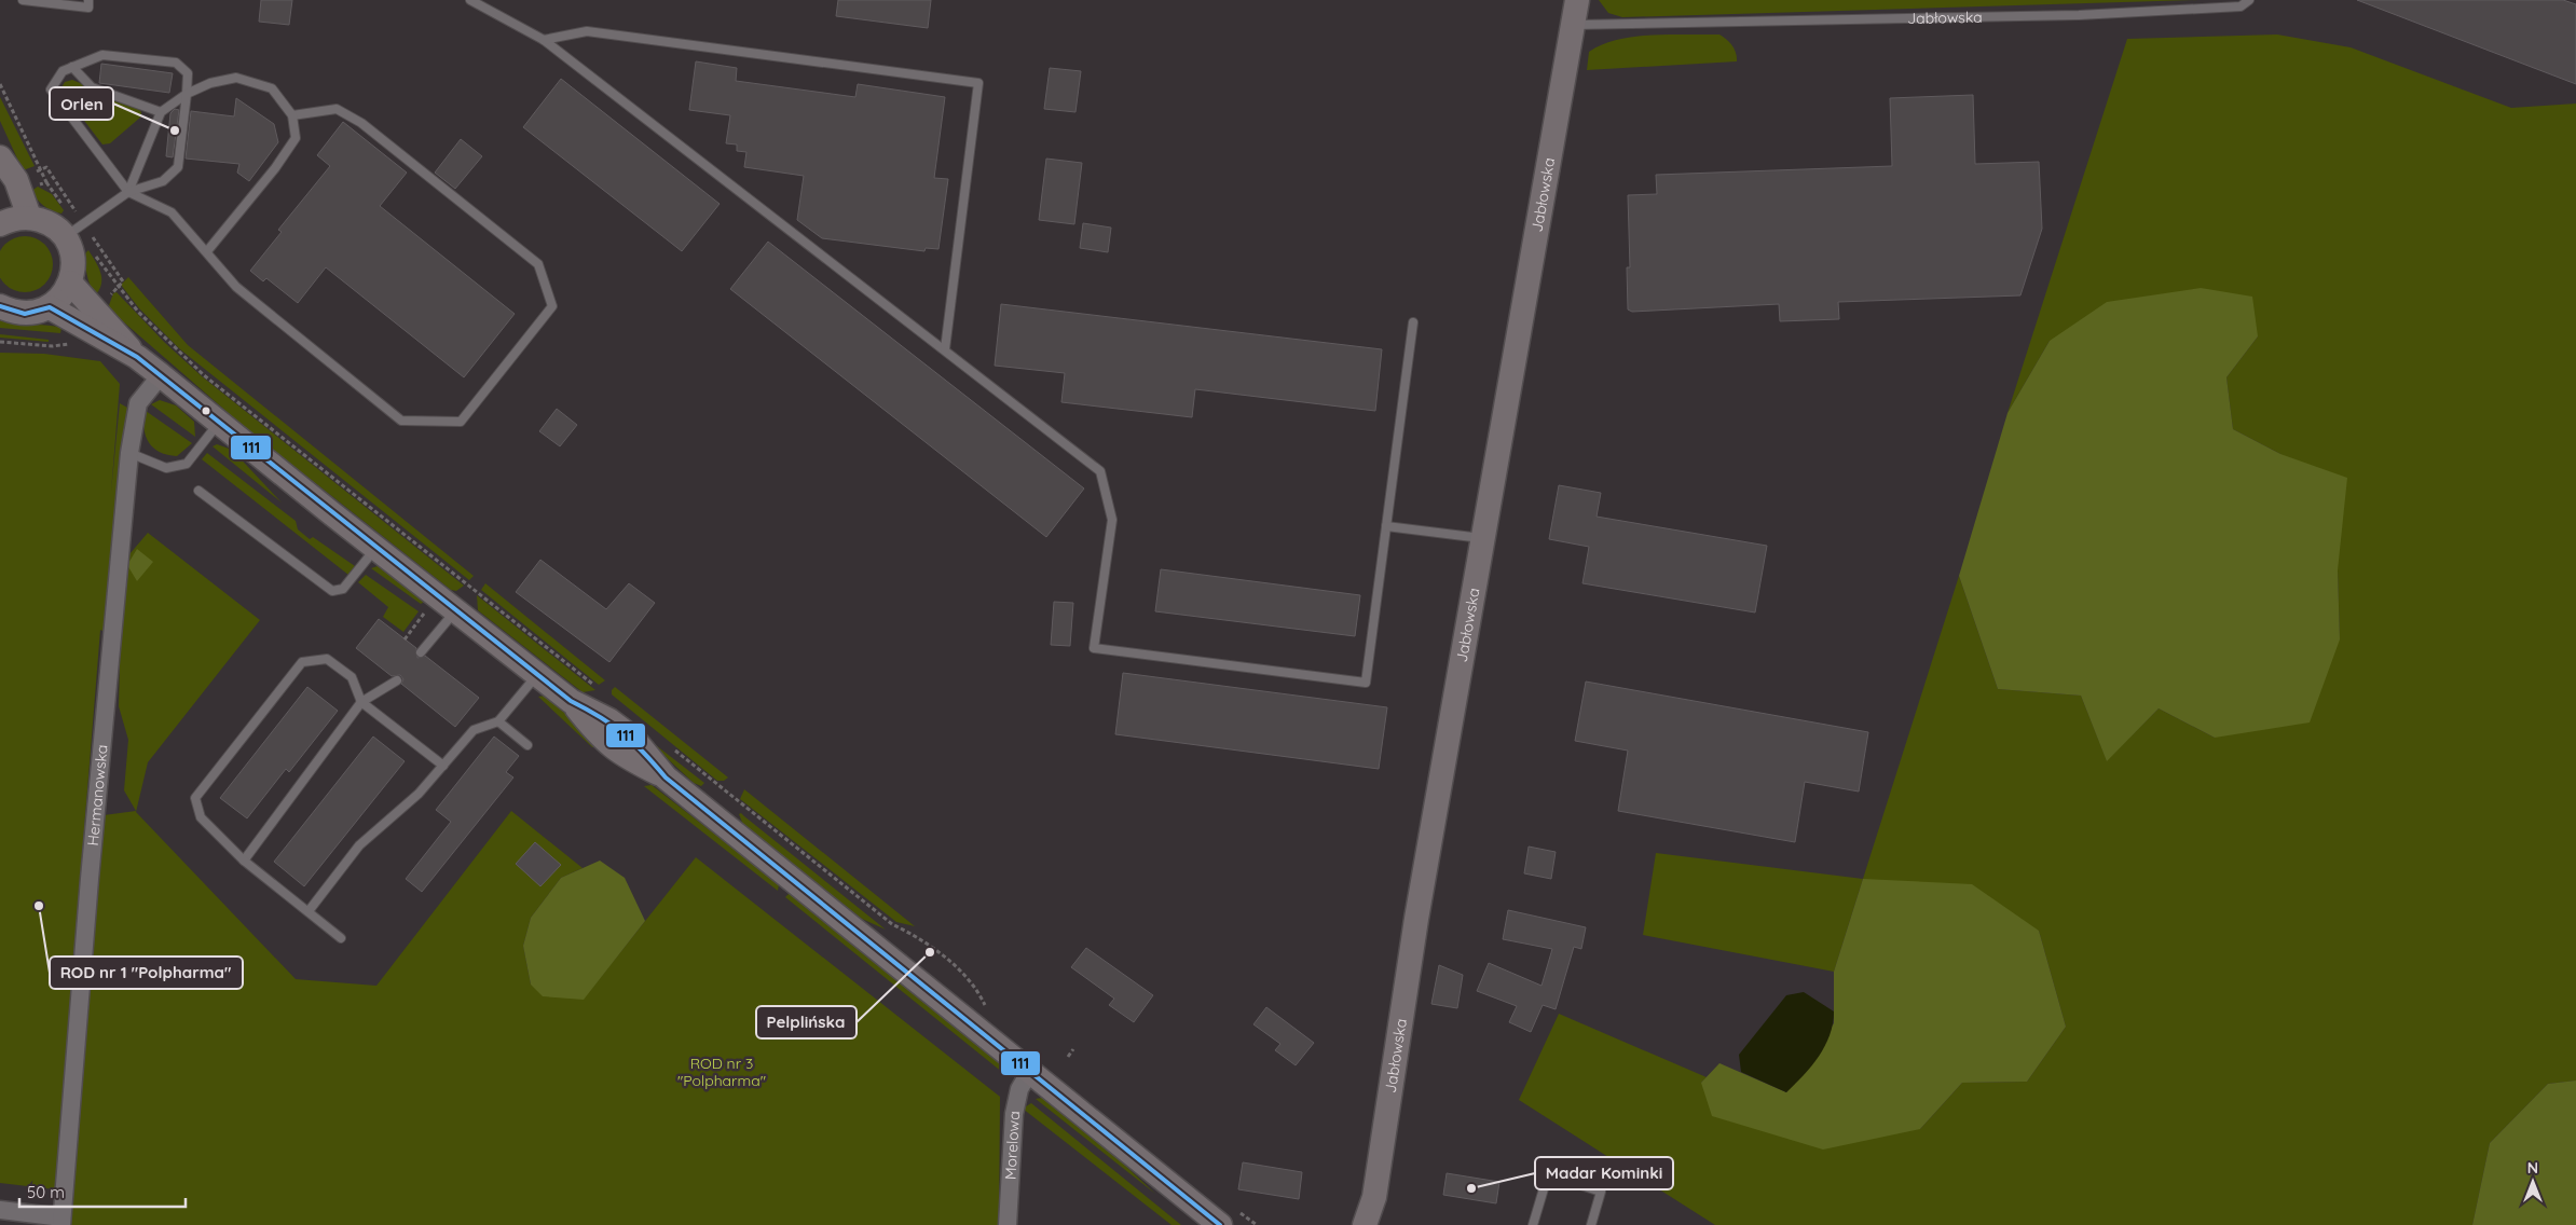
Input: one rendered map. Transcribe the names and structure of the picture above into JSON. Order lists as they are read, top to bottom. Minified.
{"streets":{"main road":["Jabłowska"],"street":["Hermanowska","Morelowa"]},"parks":["ROD nr 3 \"Polpharma\""],"places":["Orlen","ROD nr 1 \"Polpharma\"","Pelplińska","Madar Kominki"],"lines":["transit line 111"],"scale_bar":"50 m","north":"top"}
